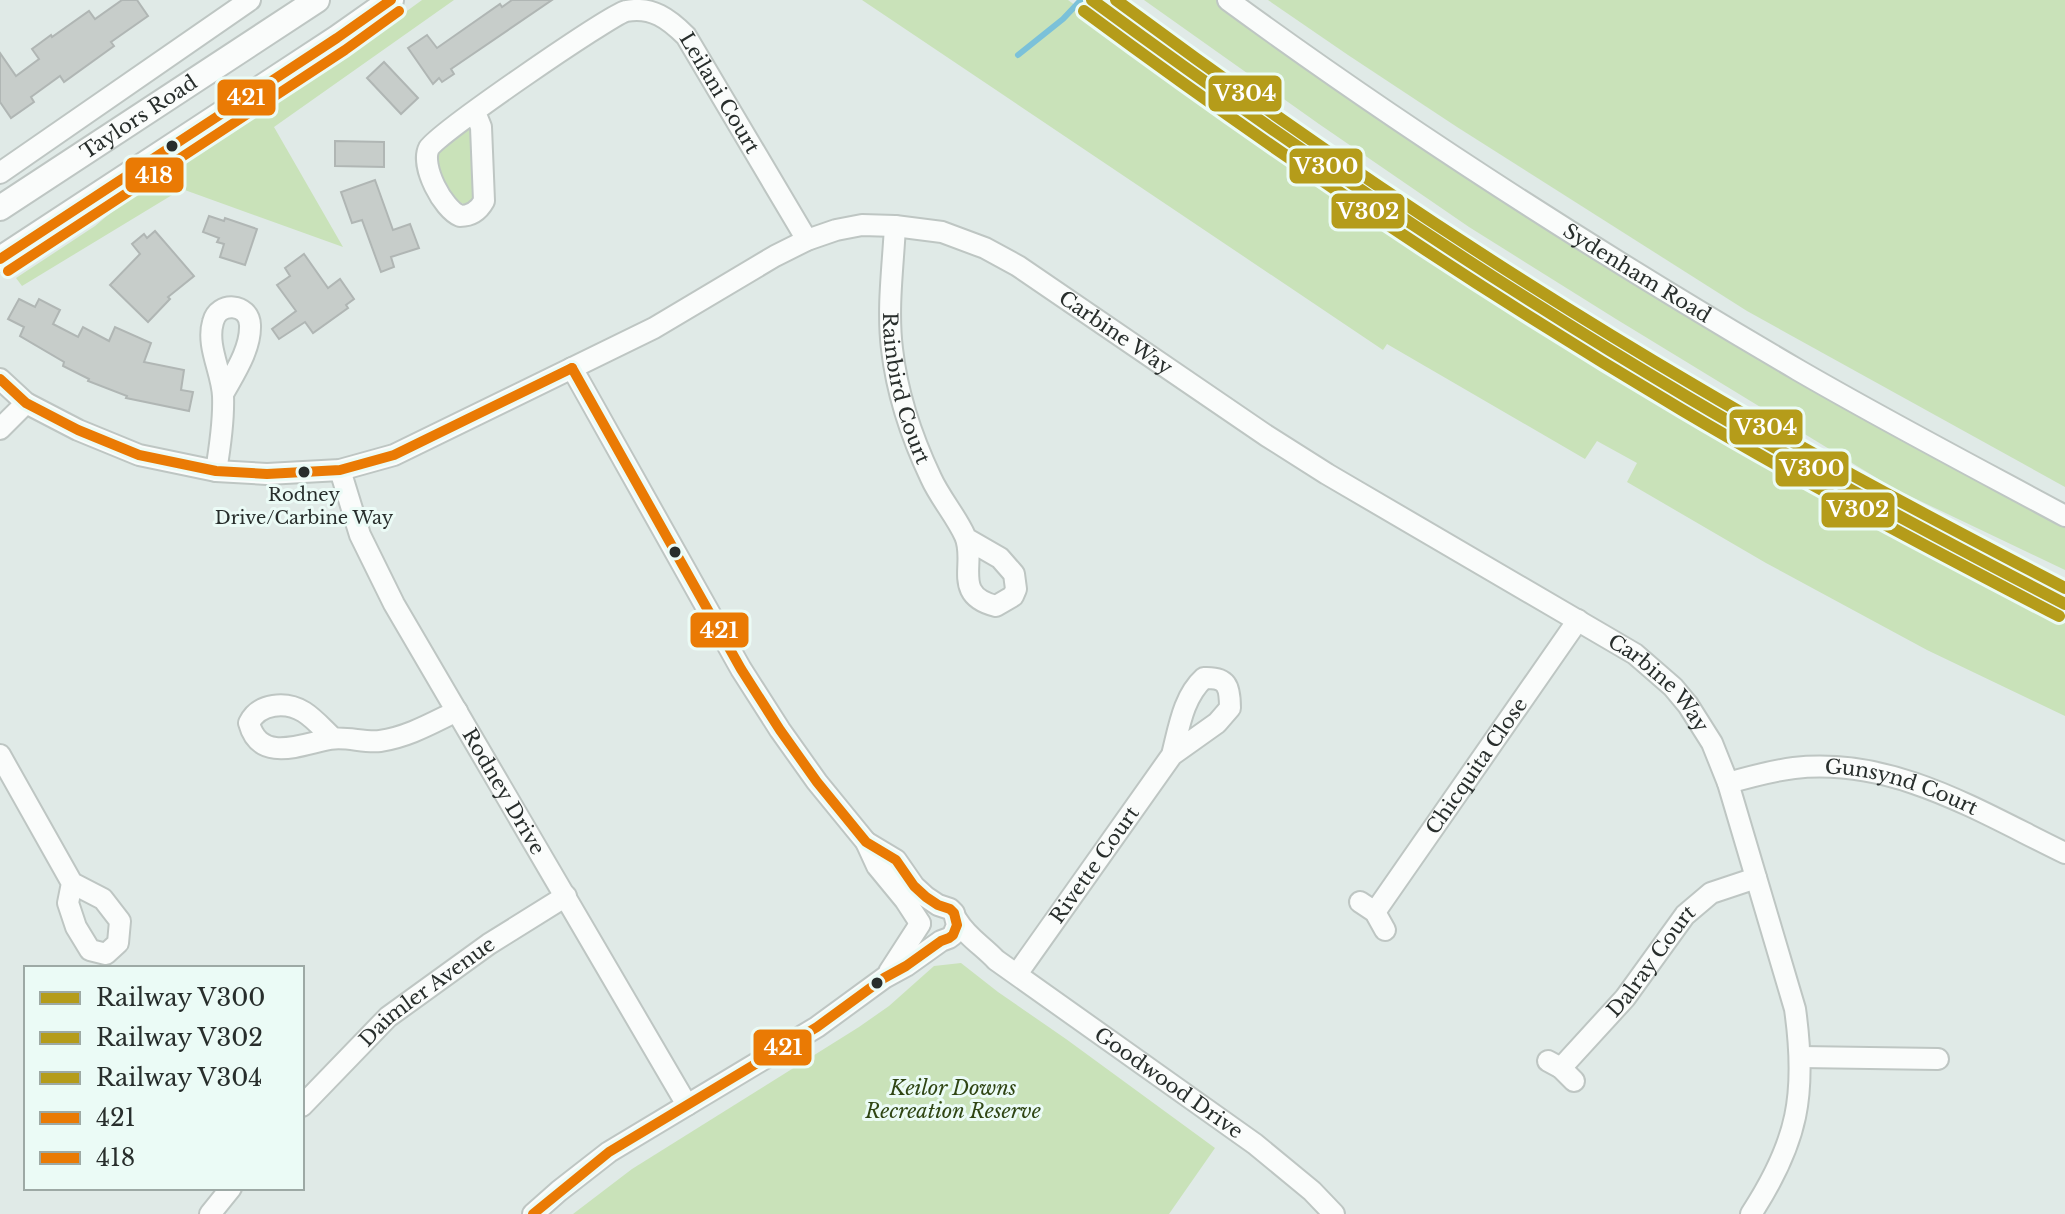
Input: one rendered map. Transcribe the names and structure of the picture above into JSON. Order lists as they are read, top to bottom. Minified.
{"streets":{"main road":["Taylors Road"],"street":["Leilani Court","Sydenham Road","Carbine Way","Rainbird Court","Chicquita Close","Gunsynd Court","Rodney Drive","Rivette Court","Dalray Court","Daimler Avenue","Goodwood Drive"]},"crossings":[["Leilani Court","Carbine Way"],["Carbine Way","Rainbird Court"],["Carbine Way","Chicquita Close"],["Carbine Way","Gunsynd Court"],["Carbine Way","Rodney Drive"],["Carbine Way","Dalray Court"],["Rodney Drive","Daimler Avenue"],["Rivette Court","Goodwood Drive"]],"parks":["Keilor Downs Recreation Reserve"],"places":["Rodney Drive/Carbine Way"],"lines":["rail line V300","rail line V304","transit line 421","rail line V302","transit line 418"],"legend":["Railway V300","Railway V302","Railway V304","421","418"]}
